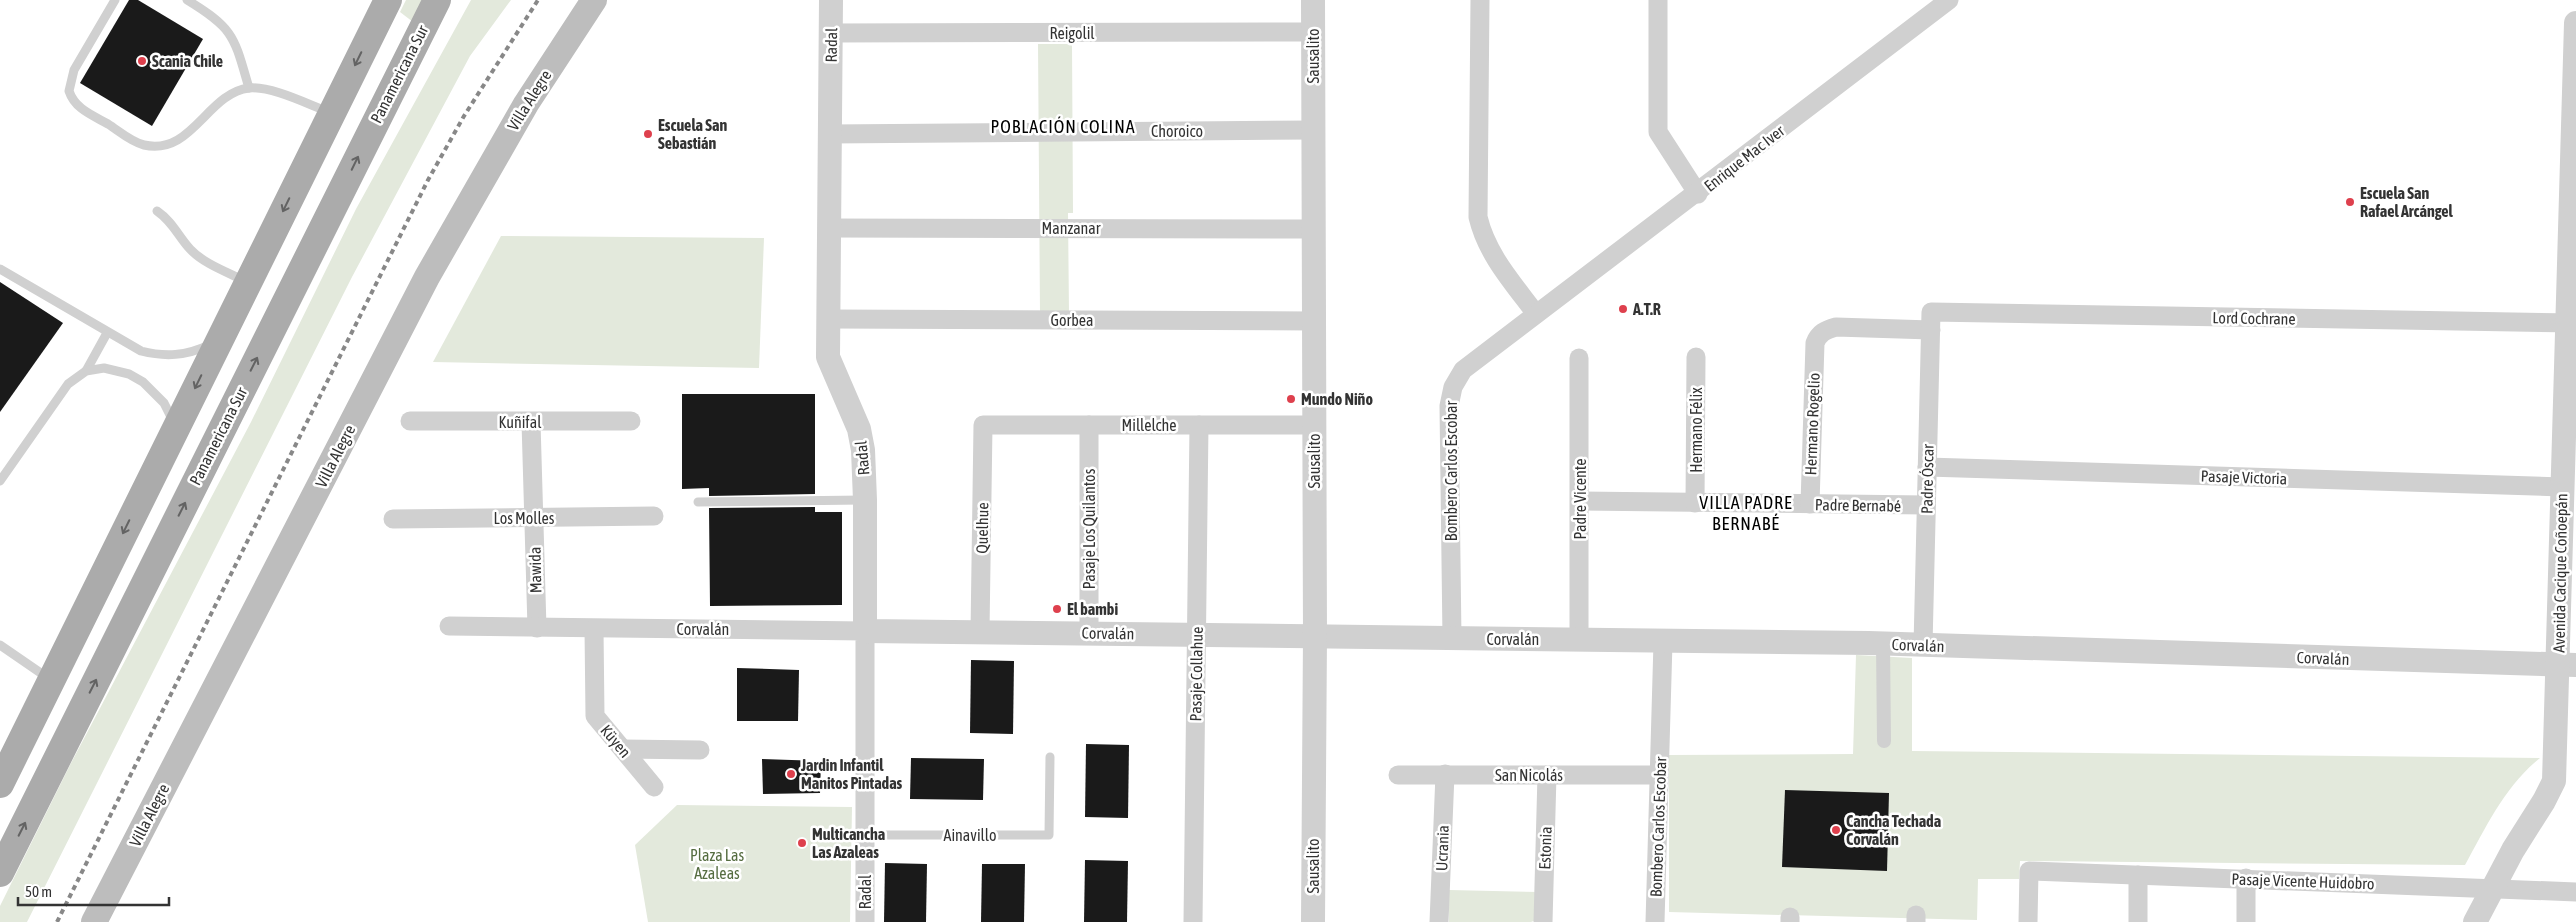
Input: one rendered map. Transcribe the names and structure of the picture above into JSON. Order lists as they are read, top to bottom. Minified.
{"streets":{"main road":["Panamericana Sur","Villa Alegre"],"street":["Reigolil","Radal","Sausalito","Choroico","Enrique Mac Iver","Manzanar","Lord Cochrane","Gorbea","Kuñifal","Hermano Rogelio","Millelche","Hermano Félix","Bombero Carlos Escobar","Pasaje Victoria","Padre Óscar","Padre Vicente","Padre Bernabé","Los Molles","Quelhue","Pasaje Los Quilantos","Mawida","Avenida Cacique Coñoepán","Corvalán","Pasaje Collahue","Küyen","San Nicolás","Ucrania","Estonia","Pasaje Vicente Huidobro"],"lane":["Ainavillo"]},"crossings":[["Reigolil","Radal"],["Reigolil","Sausalito"],["Radal","Choroico"],["Radal","Manzanar"],["Radal","Gorbea"],["Radal","Corvalán"],["Radal","Ainavillo"],["Sausalito","Choroico"],["Sausalito","Manzanar"],["Sausalito","Gorbea"],["Sausalito","Millelche"],["Sausalito","Corvalán"],["Enrique Mac Iver","Bombero Carlos Escobar"],["Lord Cochrane","Hermano Rogelio"],["Lord Cochrane","Padre Óscar"],["Lord Cochrane","Avenida Cacique Coñoepán"],["Kuñifal","Mawida"],["Hermano Rogelio","Padre Bernabé"],["Millelche","Quelhue"],["Millelche","Pasaje Los Quilantos"],["Millelche","Pasaje Collahue"],["Hermano Félix","Padre Bernabé"],["Bombero Carlos Escobar","Corvalán"],["Bombero Carlos Escobar","San Nicolás"],["Pasaje Victoria","Padre Óscar"],["Pasaje Victoria","Avenida Cacique Coñoepán"],["Padre Óscar","Padre Bernabé"],["Padre Óscar","Corvalán"],["Padre Vicente","Padre Bernabé"],["Padre Vicente","Corvalán"],["Los Molles","Mawida"],["Quelhue","Corvalán"],["Pasaje Los Quilantos","Corvalán"],["Mawida","Corvalán"],["Avenida Cacique Coñoepán","Corvalán"],["Avenida Cacique Coñoepán","Pasaje Vicente Huidobro"],["Corvalán","Pasaje Collahue"],["Corvalán","Küyen"],["San Nicolás","Ucrania"],["San Nicolás","Estonia"]],"districts":["POBLACIÓN COLINA","VILLA PADRE BERNABÉ"],"parks":["Plaza Las Azaleas"],"places":["Scania Chile","Escuela San Sebastián","Escuela San Rafael Arcángel","A.T.R","Mundo Niño","El bambi","Jardin Infantil Manitos Pintadas","Cancha Techada Corvalán","Multicancha Las Azaleas"],"scale_bar":"50 m"}
